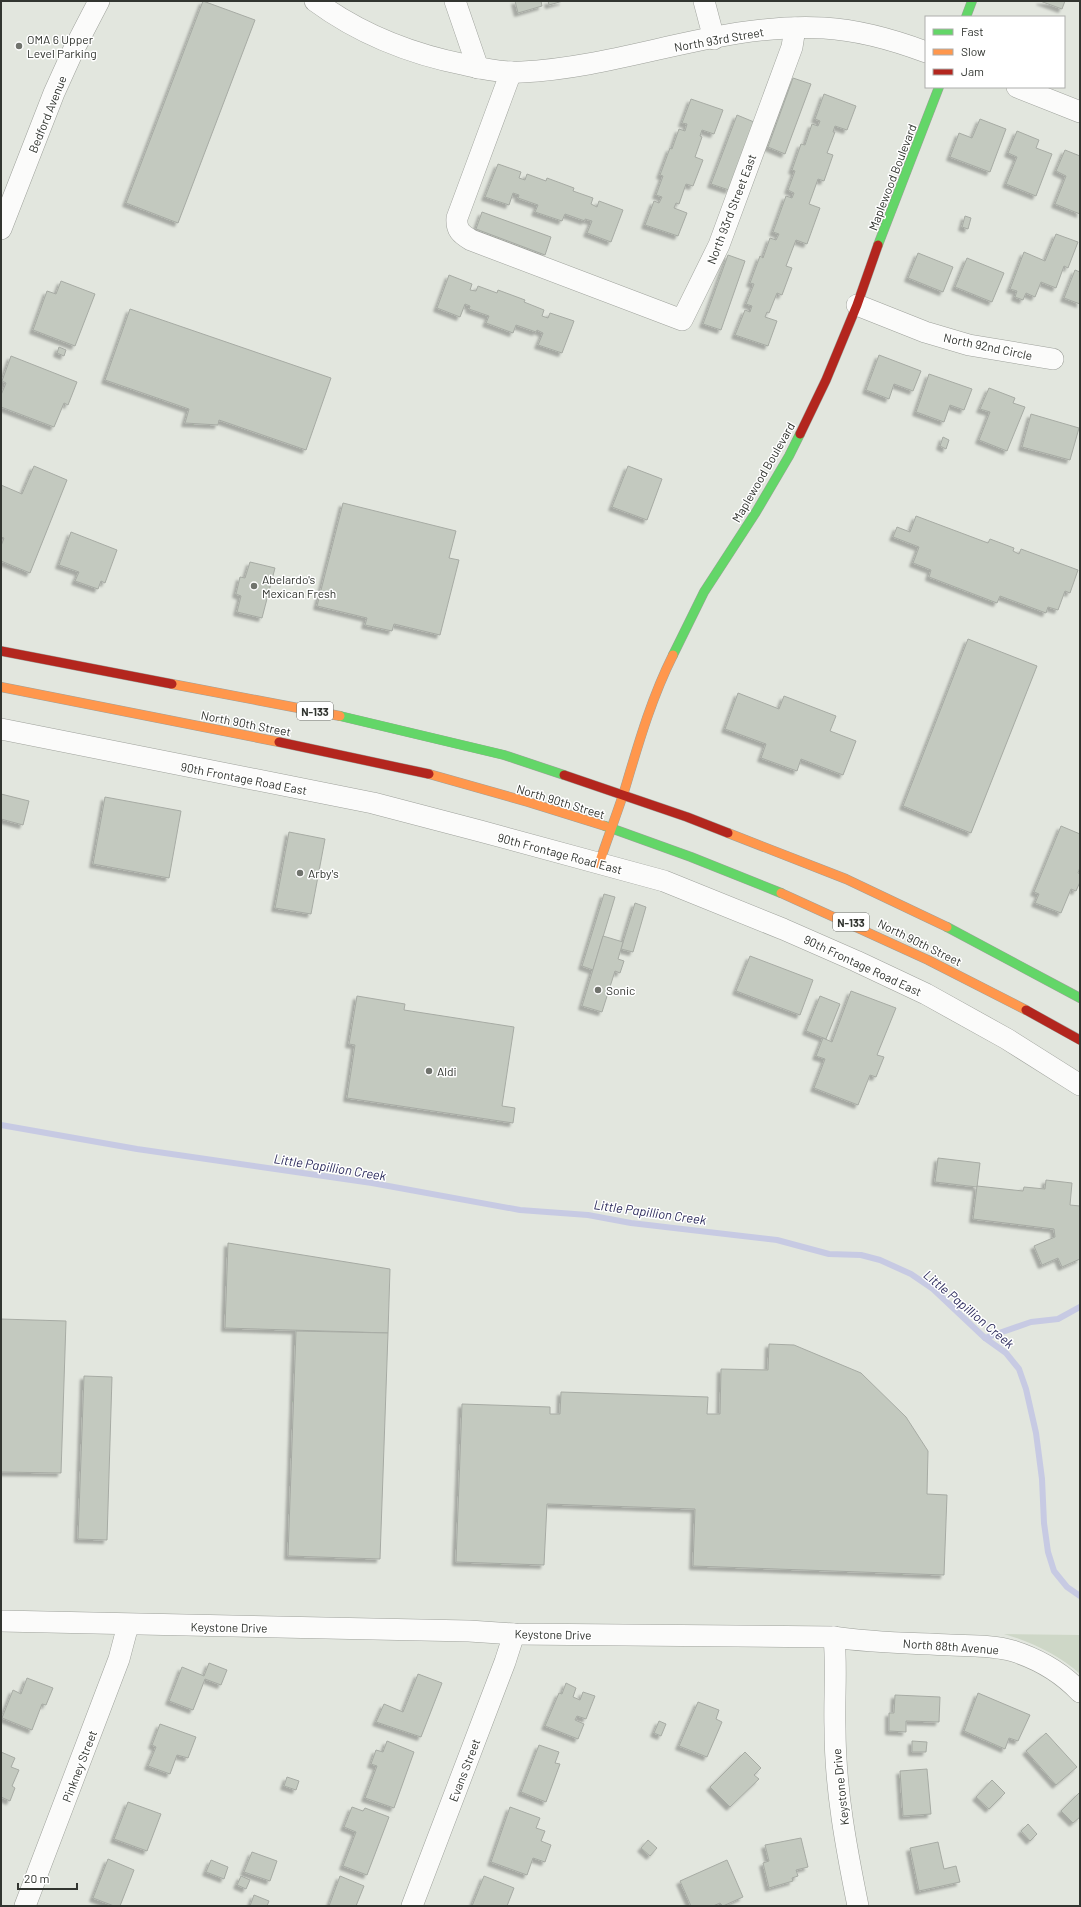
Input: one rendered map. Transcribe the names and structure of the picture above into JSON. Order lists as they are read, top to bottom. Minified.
{"streets":{"main road":["Maplewood Boulevard","N-133","North 90th Street"],"street":["North 93rd Street","Bedford Avenue","North 93rd Street East","North 92nd Circle","90th Frontage Road East","Keystone Drive","North 88th Avenue","Pinkney Street","Evans Street"]},"crossings":[["North 93rd Street","North 93rd Street East"],["Maplewood Boulevard","North 92nd Circle"],["Maplewood Boulevard","North 90th Street"],["Maplewood Boulevard","90th Frontage Road East"],["Keystone Drive","North 88th Avenue"],["Keystone Drive","Pinkney Street"],["Keystone Drive","Evans Street"]],"water":["Little Papillion Creek"],"places":["OMA 6 Upper Level Parking","Abelardo's Mexican Fresh","Arby's","Sonic","Aldi"],"legend":["Fast","Slow","Jam"],"scale_bar":"20 m"}
